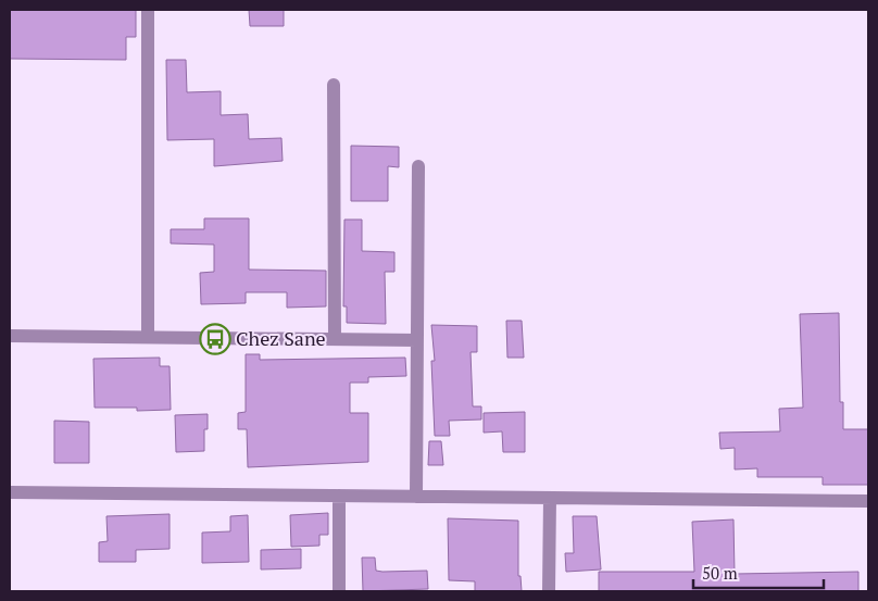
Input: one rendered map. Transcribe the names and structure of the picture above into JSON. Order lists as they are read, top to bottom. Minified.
{"places":{"bus stop":["Chez Sane"]},"scale_bar":"50 m"}
